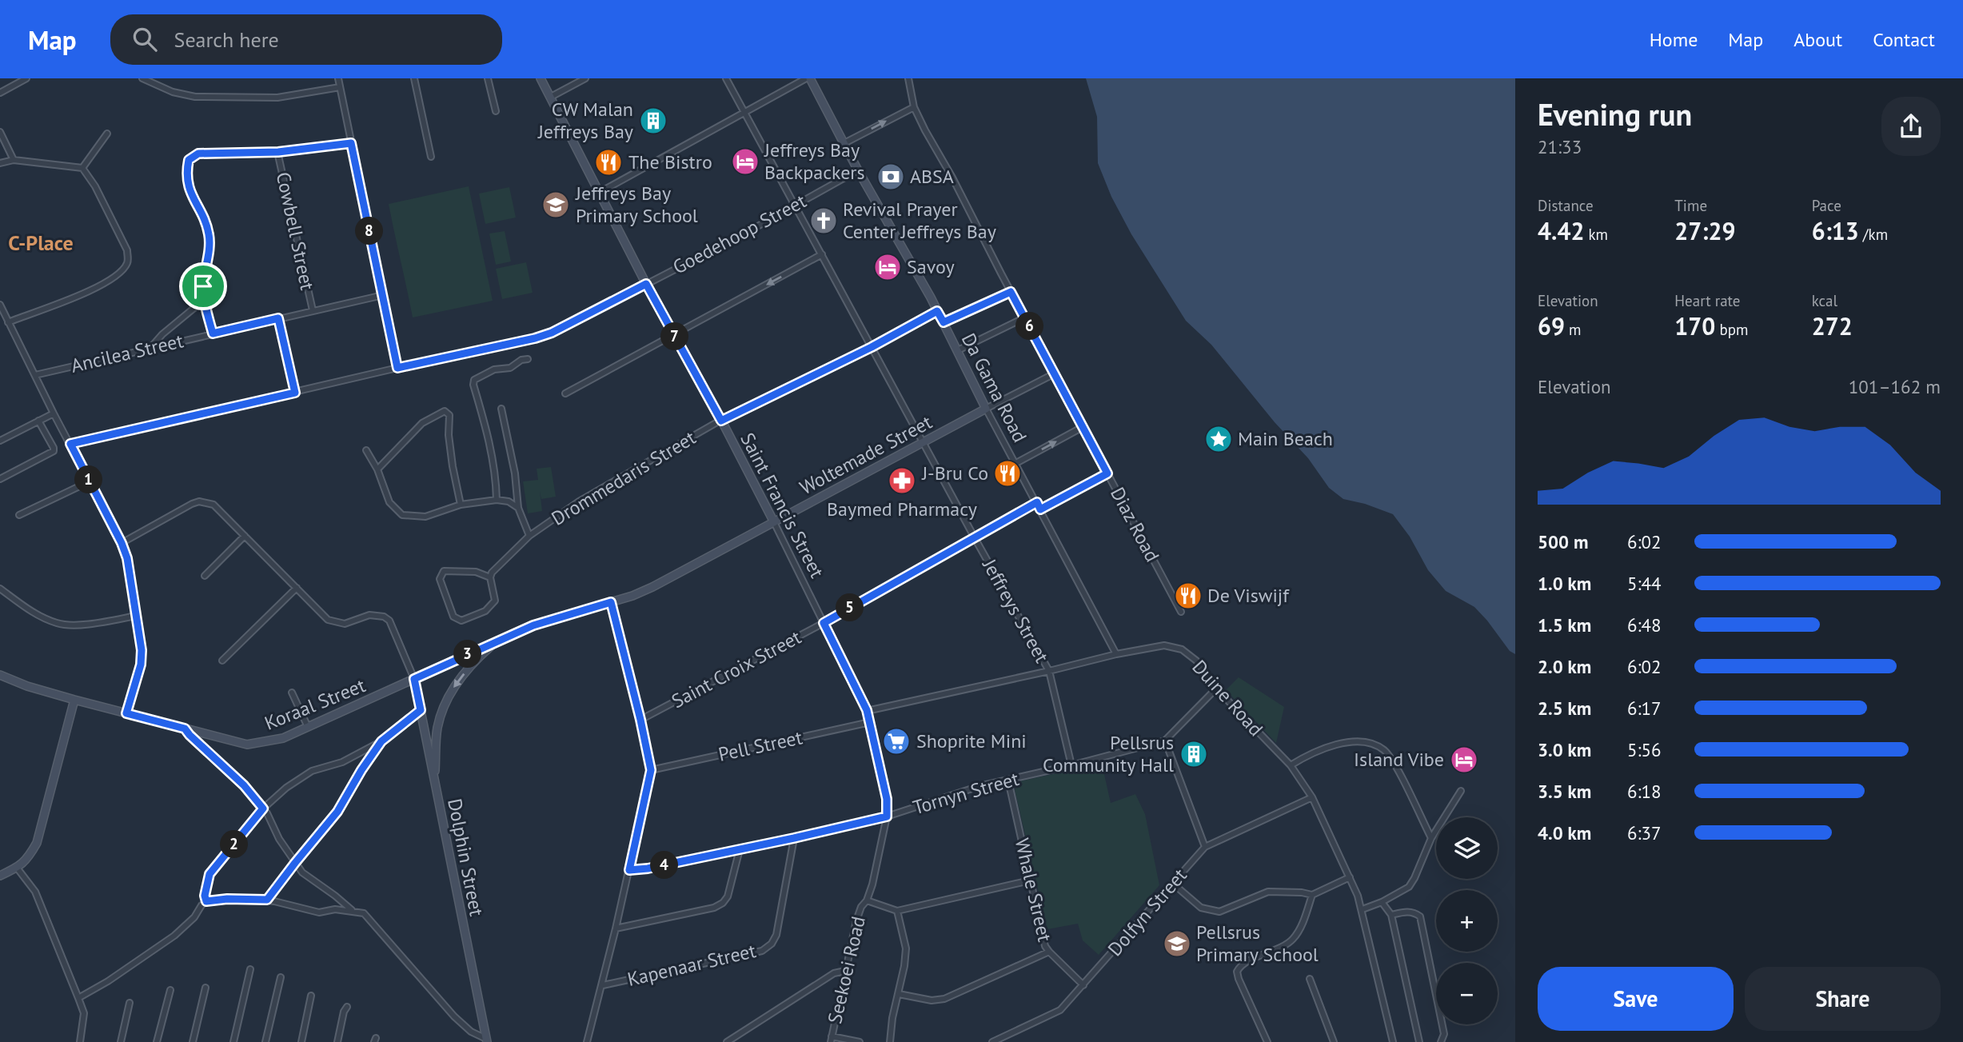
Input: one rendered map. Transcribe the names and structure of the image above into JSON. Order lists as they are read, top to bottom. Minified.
{"streets":{"street":["Cowbell Street","Goedehoop Street","Ancilea Street","Da Gama Road","Woltemade Street","Drommedaris Street","Saint Francis Street","Diaz Road","Jeffreys Street","Saint Croix Street","Duine Road","Koraal Street","Pell Street","Tornyn Street","Dolphin Street","Whale Street","Dolfyn Street","Kapenaar Street","Seekoei Road"]},"crossings":[["Cowbell Street","Ancilea Street"],["Goedehoop Street","Da Gama Road"],["Goedehoop Street","Saint Francis Street"],["Goedehoop Street","Jeffreys Street"],["Da Gama Road","Woltemade Street"],["Da Gama Road","Drommedaris Street"],["Da Gama Road","Saint Croix Street"],["Da Gama Road","Duine Road"],["Woltemade Street","Saint Francis Street"],["Woltemade Street","Diaz Road"],["Woltemade Street","Jeffreys Street"],["Woltemade Street","Koraal Street"],["Drommedaris Street","Saint Francis Street"],["Drommedaris Street","Jeffreys Street"],["Saint Francis Street","Saint Croix Street"],["Saint Francis Street","Duine Road"],["Saint Francis Street","Pell Street"],["Saint Francis Street","Tornyn Street"],["Saint Francis Street","Seekoei Road"],["Jeffreys Street","Saint Croix Street"],["Jeffreys Street","Duine Road"],["Jeffreys Street","Tornyn Street"],["Duine Road","Dolfyn Street"],["Koraal Street","Dolphin Street"],["Tornyn Street","Whale Street"],["Tornyn Street","Kapenaar Street"],["Tornyn Street","Seekoei Road"],["Whale Street","Dolfyn Street"]],"districts":["C-Place"],"places":{"building":["CW Malan Jeffreys Bay","Pellsrus Community Hall"],"hotel":["Jeffreys Bay Backpackers","Savoy","Island Vibe"],"restaurant":["The Bistro","J-Bru Co","De Viswijf"],"bank":["ABSA"],"school or university":["Jeffreys Bay Primary School","Pellsrus Primary School"],"church":["Revival Prayer Center Jeffreys Bay"],"place":["Main Beach"],"pharmacy":["Baymed Pharmacy"],"supermarket":["Shoprite Mini"]},"page":{"header":"Map","search":"Search here","nav":["Home","Map","About","Contact"],"heading":["Evening run","21:33"],"stats":[["Distance","4.42 km"],["Time","27:29"],["Pace","6:13 /km"],["Elevation","69 m"],["Heart rate","170 bpm"],["kcal","272"]],"pins":["8","6","7","1","5","3","2","4"],"chart":["Elevation","101–162 m"],"list":[{"name":"500 m","note":"6:02"},{"name":"1.0 km","note":"5:44"},{"name":"1.5 km","note":"6:48"},{"name":"2.0 km","note":"6:02"},{"name":"2.5 km","note":"6:17"},{"name":"3.0 km","note":"5:56"},{"name":"3.5 km","note":"6:18"},{"name":"4.0 km","note":"6:37"}],"map_buttons":["+","−"],"buttons":["Save","Share"]}}
